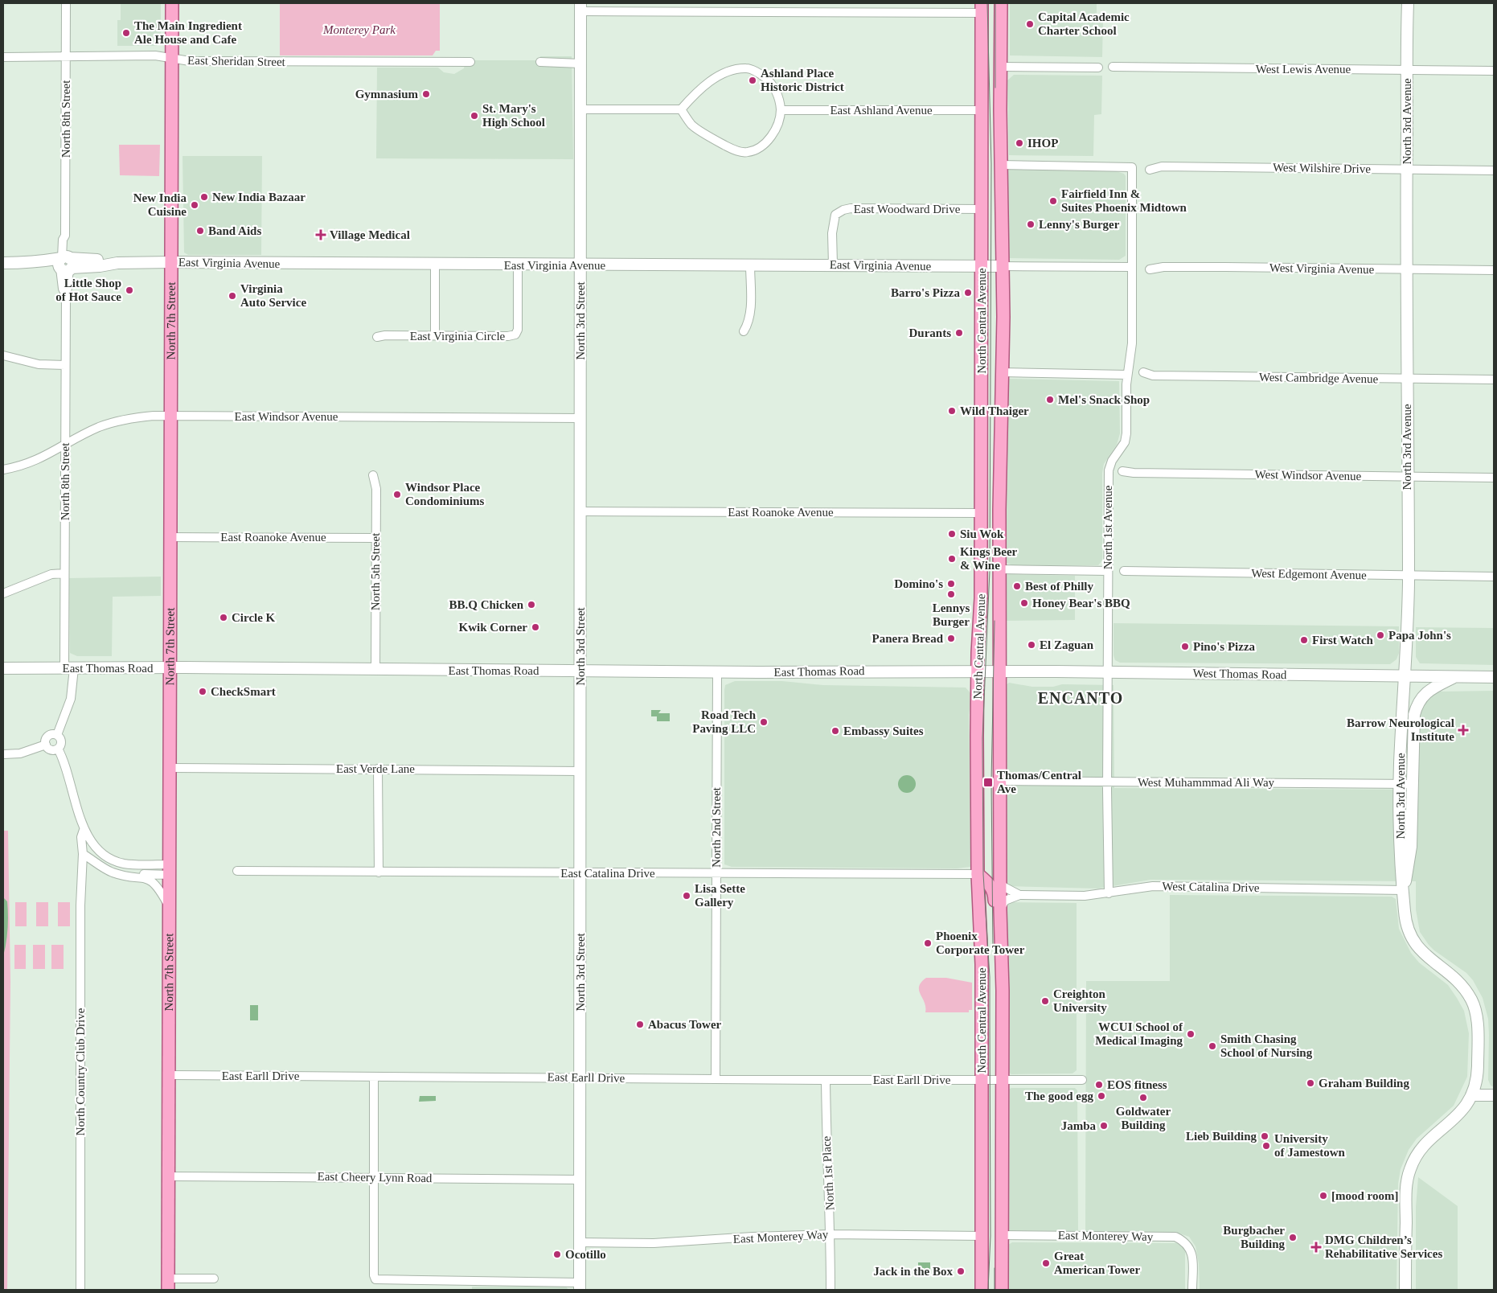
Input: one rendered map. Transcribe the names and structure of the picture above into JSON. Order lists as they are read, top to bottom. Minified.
{"streets":{"main road":["North 7th Street","North Central Avenue"],"street":["East Sheridan Street","West Lewis Avenue","East Ashland Avenue","North 8th Street","North 3rd Avenue","West Wilshire Drive","East Woodward Drive","East Virginia Avenue","West Virginia Avenue","North 3rd Street","East Virginia Circle","West Cambridge Avenue","East Windsor Avenue","West Windsor Avenue","East Roanoke Avenue","North 1st Avenue","North 5th Street","West Edgemont Avenue","East Thomas Road","West Thomas Road","East Verde Lane","West Muhammmad Ali Way","North 2nd Street","East Catalina Drive","West Catalina Drive","North Country Club Drive","East Earll Drive","North 1st Place","East Cheery Lynn Road","East Monterey Way"]},"crossings":[["East Sheridan Street","North 8th Street"],["East Sheridan Street","North 7th Street"],["West Lewis Avenue","North 3rd Avenue"],["East Ashland Avenue","North Central Avenue"],["North 8th Street","East Virginia Avenue"],["North 8th Street","East Windsor Avenue"],["North 8th Street","East Thomas Road"],["North 8th Street","North Country Club Drive"],["North 3rd Avenue","West Wilshire Drive"],["North 3rd Avenue","West Virginia Avenue"],["North 3rd Avenue","West Cambridge Avenue"],["North 3rd Avenue","West Windsor Avenue"],["North 3rd Avenue","West Edgemont Avenue"],["North 3rd Avenue","West Thomas Road"],["North 3rd Avenue","West Muhammmad Ali Way"],["North 3rd Avenue","West Catalina Drive"],["East Woodward Drive","East Virginia Avenue"],["East Woodward Drive","North Central Avenue"],["East Virginia Avenue","North 7th Street"],["East Virginia Avenue","North 3rd Street"],["East Virginia Avenue","North Central Avenue"],["East Virginia Avenue","East Virginia Circle"],["North 7th Street","East Windsor Avenue"],["North 7th Street","East Roanoke Avenue"],["North 7th Street","East Thomas Road"],["North 7th Street","East Verde Lane"],["North 7th Street","North Country Club Drive"],["North 7th Street","East Earll Drive"],["North 7th Street","East Cheery Lynn Road"],["North 3rd Street","East Windsor Avenue"],["North 3rd Street","East Roanoke Avenue"],["North 3rd Street","East Thomas Road"],["North 3rd Street","East Verde Lane"],["North 3rd Street","East Catalina Drive"],["North 3rd Street","East Earll Drive"],["North 3rd Street","East Cheery Lynn Road"],["North 3rd Street","East Monterey Way"],["North Central Avenue","East Roanoke Avenue"],["North Central Avenue","North 1st Avenue"],["North Central Avenue","East Thomas Road"],["North Central Avenue","West Thomas Road"],["North Central Avenue","West Muhammmad Ali Way"],["North Central Avenue","East Catalina Drive"],["North Central Avenue","East Earll Drive"],["North Central Avenue","East Monterey Way"],["East Roanoke Avenue","North 5th Street"],["North 1st Avenue","West Thomas Road"],["North 1st Avenue","West Muhammmad Ali Way"],["North 1st Avenue","West Catalina Drive"],["North 5th Street","East Thomas Road"],["East Thomas Road","West Thomas Road"],["East Thomas Road","North 2nd Street"],["North 2nd Street","East Catalina Drive"],["North 2nd Street","East Earll Drive"],["East Earll Drive","North 1st Place"],["North 1st Place","East Monterey Way"]],"districts":["ENCANTO"],"parks":["Monterey Park"],"places":{"other":["Capital Academic Charter School","The Main Ingredient Ale House and Cafe","Ashland Place Historic District","Gymnasium","St. Mary's High School","IHOP","New India Bazaar","Fairfield Inn & Suites Phoenix Midtown","New India Cuisine","Lenny's Burger","Band Aids","Little Shop of Hot Sauce","Barro's Pizza","Virginia Auto Service","Durants","Mel's Snack Shop","Wild Thaiger","Windsor Place Condominiums","Siu Wok","Kings Beer & Wine","Domino's","Best of Philly","Lennys Burger","Honey Bear's BBQ","BB.Q Chicken","Circle K","Kwik Corner","Papa John's","Panera Bread","First Watch","El Zaguan","Pino's Pizza","CheckSmart","Road Tech Paving LLC","Embassy Suites","Lisa Sette Gallery","Phoenix Corporate Tower","Creighton University","Abacus Tower","WCUI School of Medical Imaging","Smith Chasing School of Nursing","Graham Building","EOS fitness","The good egg","Goldwater Building","Jamba","Lieb Building","University of Jamestown","[mood room]","Burgbacher Building","Ocotillo","Great American Tower","Jack in the Box"],"health":["Village Medical","Barrow Neurological Institute","DMG Children’s Rehabilitative Services"],"transit":["Thomas/Central Ave"]}}
